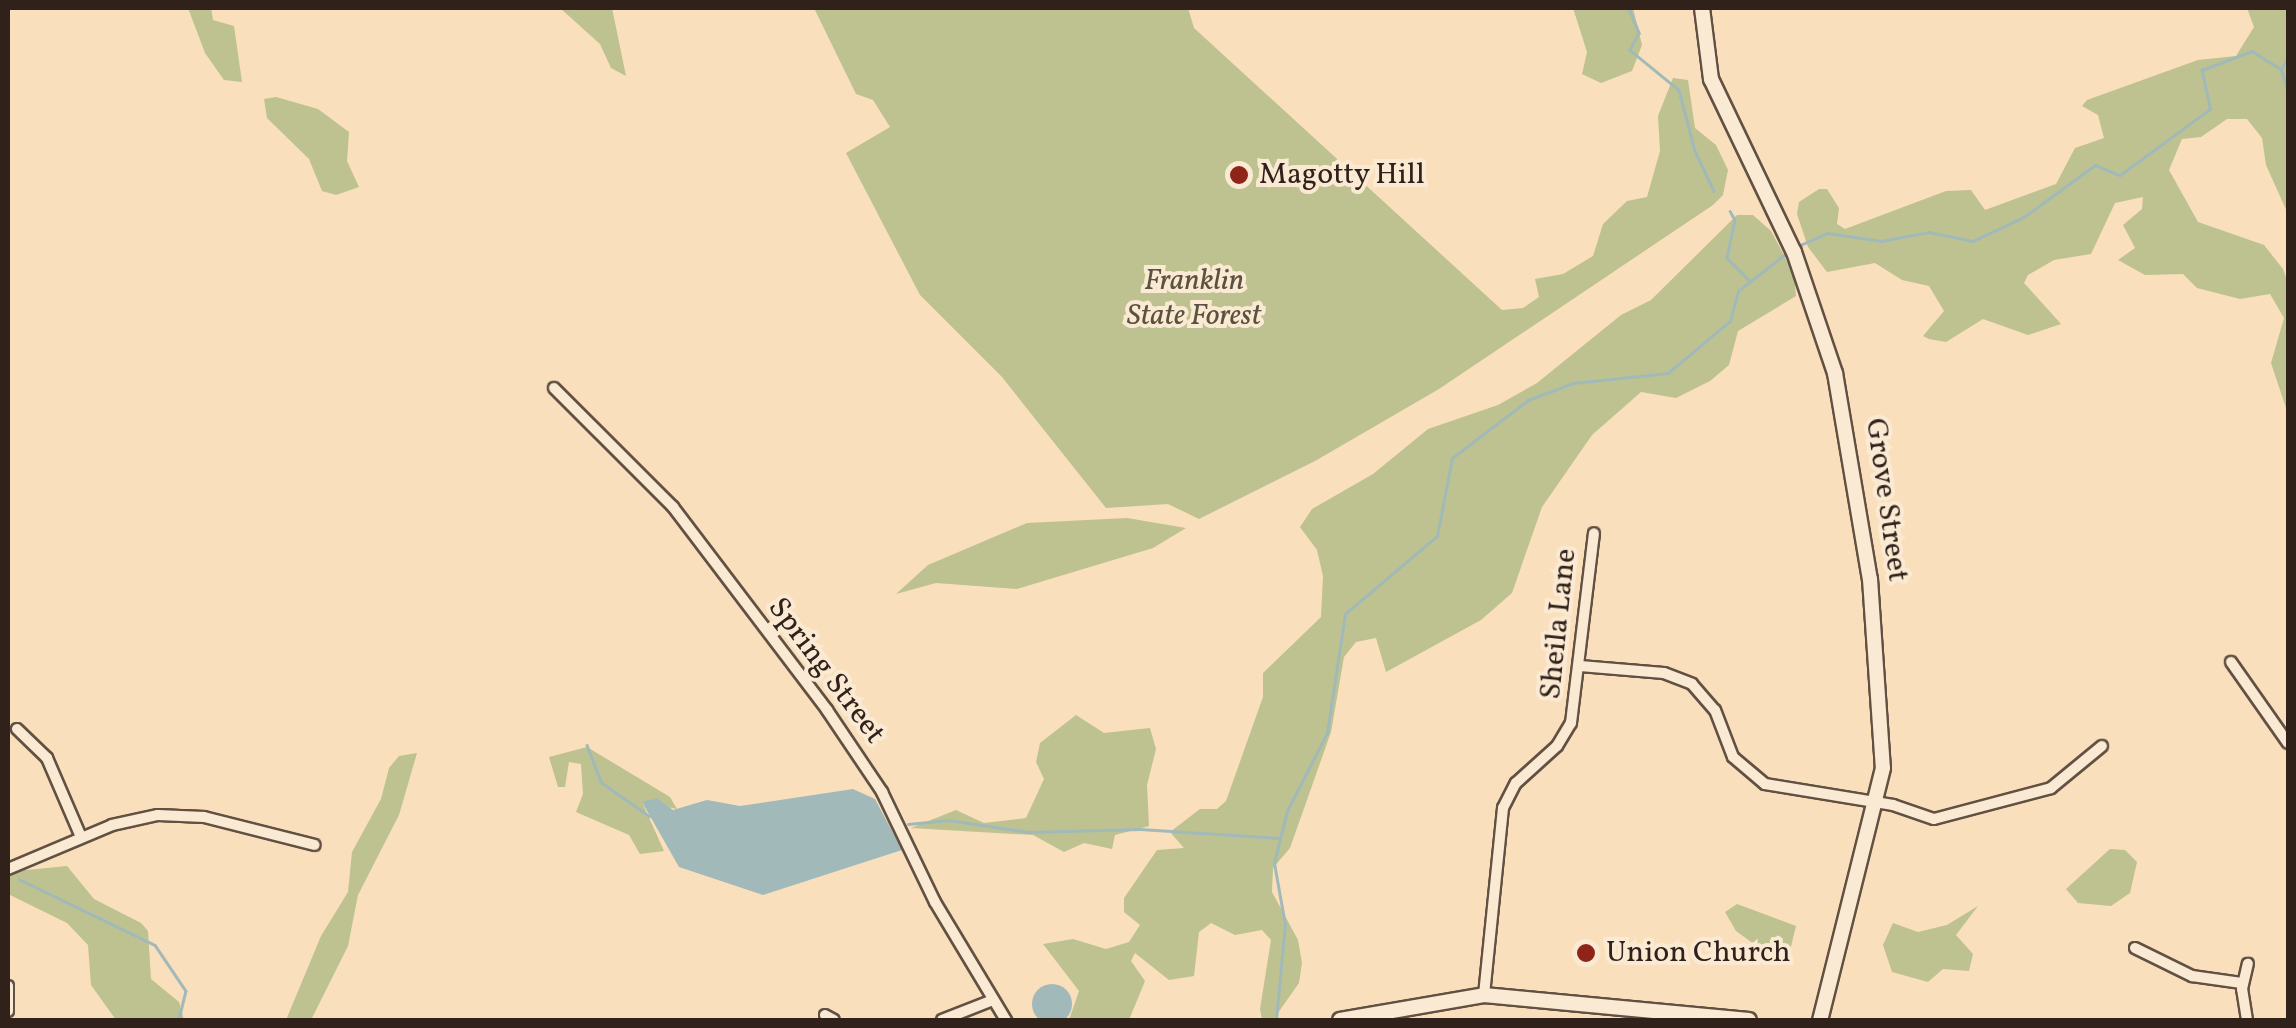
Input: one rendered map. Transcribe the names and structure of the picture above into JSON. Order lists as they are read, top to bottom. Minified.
{"streets":{"main road":["Grove Street"],"street":["Sheila Lane","Spring Street"]},"parks":["Franklin State Forest"],"places":["Magotty Hill","Union Church"]}
